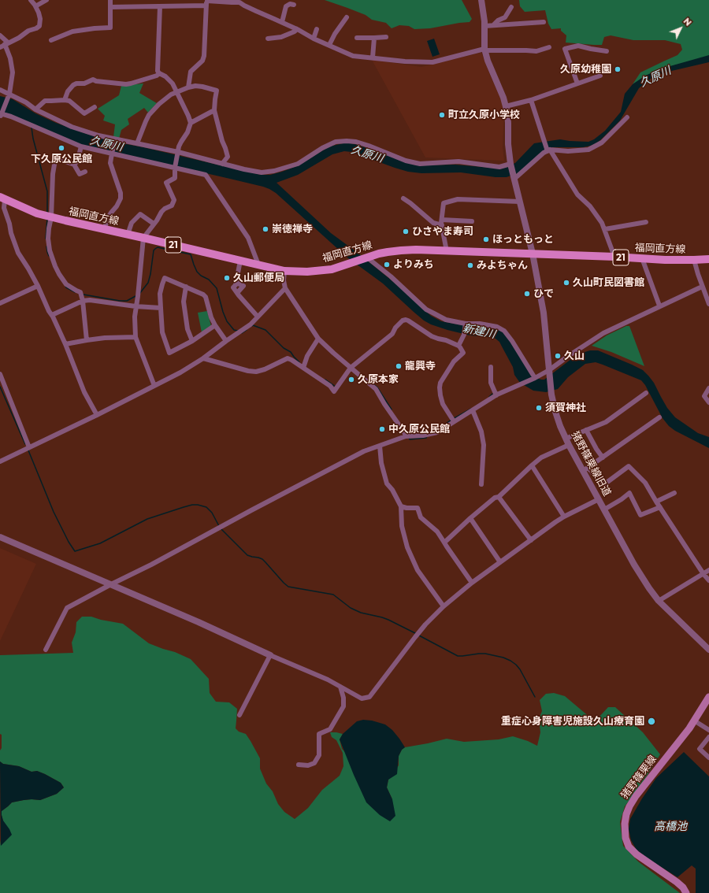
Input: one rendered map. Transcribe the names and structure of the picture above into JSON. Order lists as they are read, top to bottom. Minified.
{"streets":{"main road":["福岡直方線","21","猪野篠栗線"],"street":["猪野篠栗線旧道"]},"crossings":[["福岡直方線","猪野篠栗線旧道"]],"water":["久原川","新建川","高橋池"],"places":["久原幼稚園","町立久原小学校","下久原公民館","崇徳禅寺","ひさやま寿司","ほっともっと","よりみち","みよちゃん","久山郵便局","久山町民図書館","ひで","久山","龍興寺","久原本家","須賀神社","中久原公民館","重症心身障害児施設久山療育園"],"north":"top right"}
